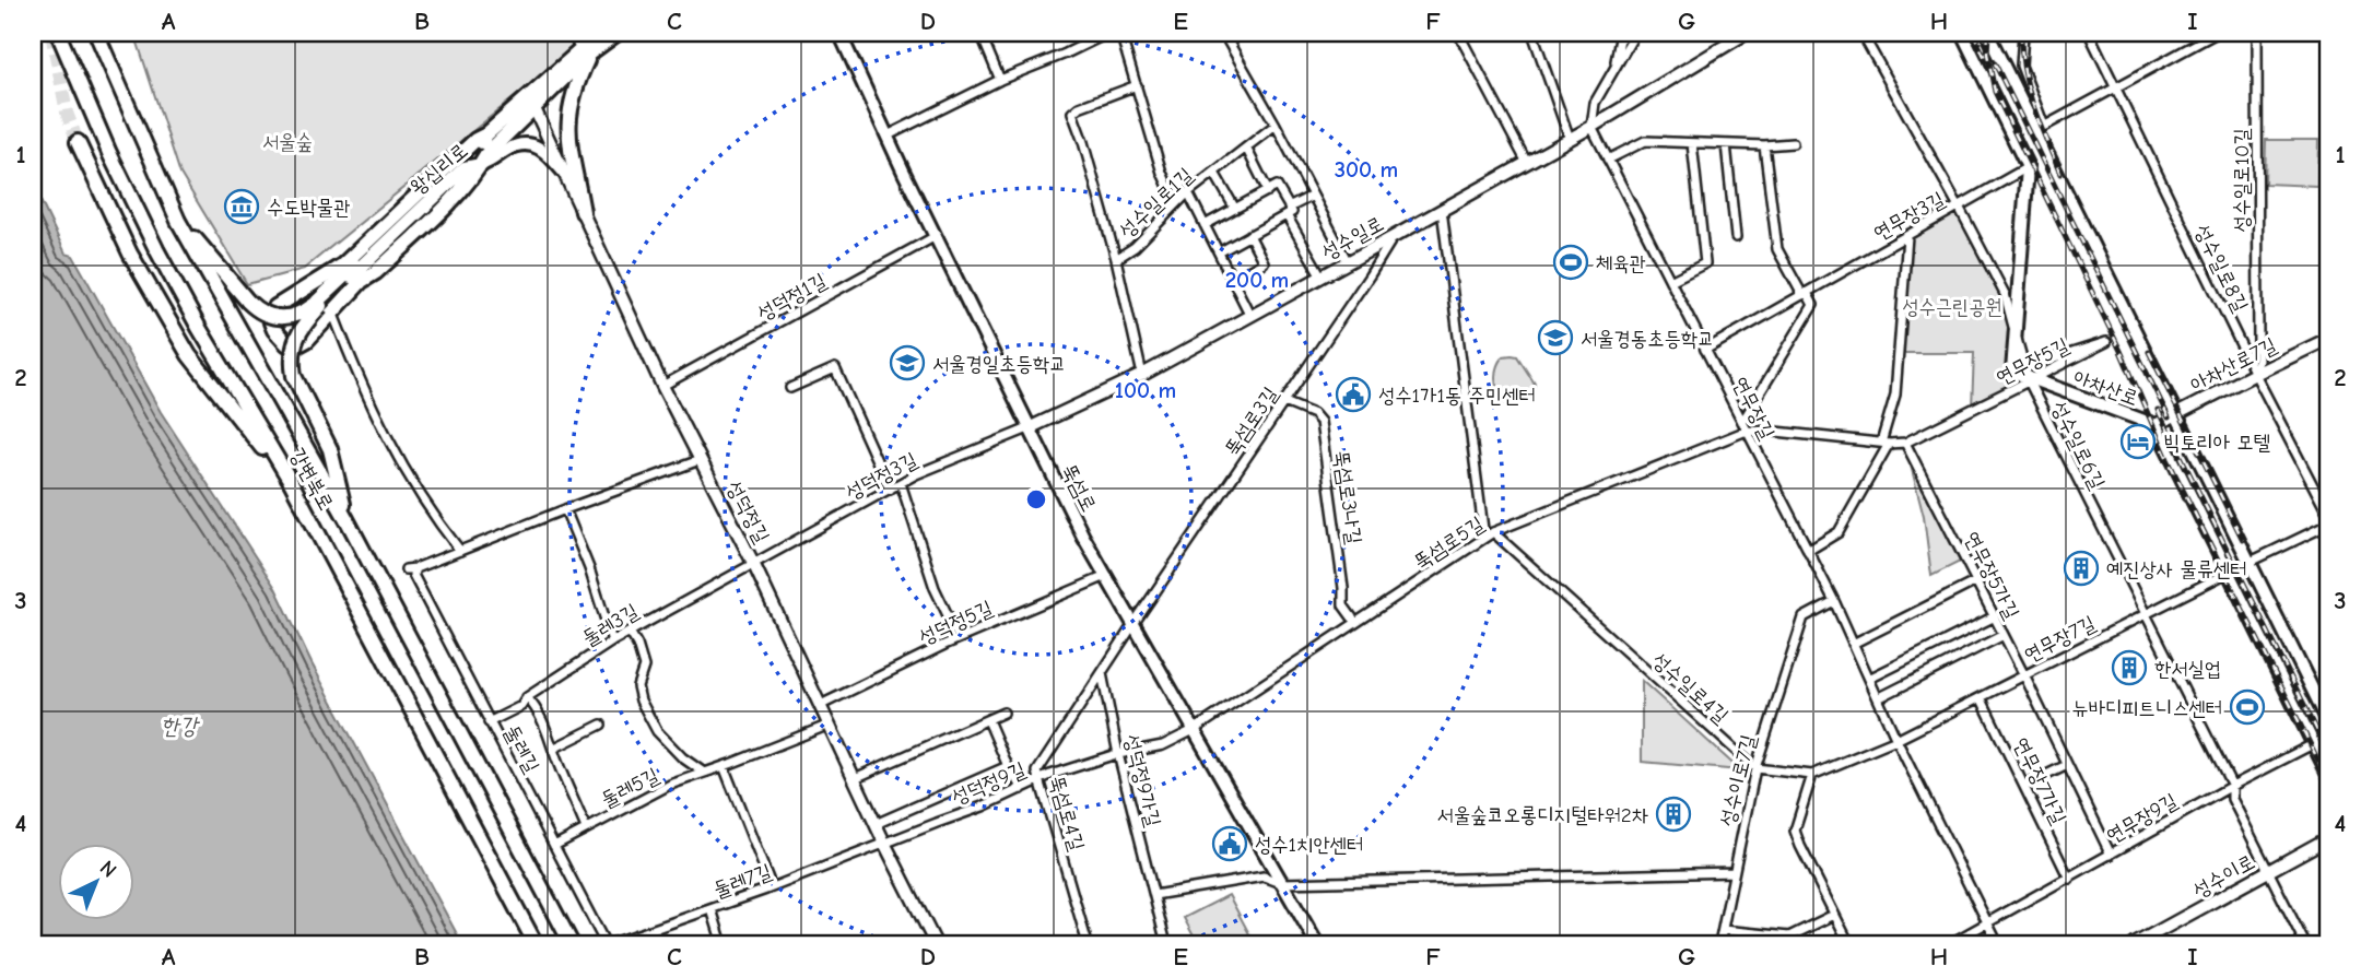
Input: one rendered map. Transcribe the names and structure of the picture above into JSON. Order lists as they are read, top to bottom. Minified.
{"streets":{"main road":["왕십리로","아차산로","강변북로","뚝섬로"],"street":["성수일로10길","성수일로1길","연무장3길","성수일로","성수일로8길","성덕정1길","연무장5길","아차산로7길","연무장길","뚝섬로3길","성수일로6길","성덕정3길","뚝섬로3나길","성덕정길","뚝섬로5길","연무장5가길","성덕정5길","둘레3길","연무장7길","성수일로4길","둘레길","성덕정9가길","성수이로7길","연무장7가길","성덕정9길","둘레5길","뚝섬로4길","연무장9길","성수이로","둘레7길"]},"crossings":[["왕십리로","성덕정길"],["성수일로10길","성수일로8길"],["성수일로10길","아차산로7길"],["성수일로1길","성수일로"],["연무장3길","연무장길"],["연무장3길","성수일로6길"],["성수일로","연무장길"],["성수일로","뚝섬로3길"],["성수일로","성덕정3길"],["성수일로","뚝섬로"],["성수일로8길","아차산로7길"],["성덕정1길","뚝섬로"],["성덕정1길","성덕정길"],["연무장5길","아차산로"],["연무장5길","연무장길"],["연무장5길","성수일로6길"],["연무장5길","뚝섬로5길"],["연무장5길","연무장5가길"],["아차산로7길","아차산로"],["아차산로","연무장7길"],["아차산로","연무장9길"],["연무장길","뚝섬로5길"],["연무장길","연무장7길"],["연무장길","성수이로7길"],["연무장길","연무장9길"],["뚝섬로3길","뚝섬로"],["뚝섬로3길","뚝섬로3나길"],["뚝섬로3길","뚝섬로4길"],["성수일로6길","연무장7길"],["성수일로6길","연무장9길"],["성수일로6길","성수이로"],["성덕정3길","뚝섬로"],["성덕정3길","성덕정길"],["성덕정3길","둘레3길"],["뚝섬로","뚝섬로5길"],["뚝섬로","성덕정5길"],["뚝섬로","성덕정9길"],["뚝섬로","뚝섬로4길"],["성덕정길","성덕정5길"],["성덕정길","둘레3길"],["성덕정길","성덕정9길"],["성덕정길","둘레5길"],["성덕정길","둘레7길"],["뚝섬로5길","성수일로4길"],["뚝섬로5길","성덕정9길"],["연무장5가길","연무장7길"],["연무장5가길","연무장9길"],["둘레3길","둘레길"],["연무장7길","연무장7가길"],["성수일로4길","성수이로7길"],["둘레길","둘레5길"],["둘레길","둘레7길"],["성덕정9가길","성덕정9길"],["성덕정9가길","뚝섬로4길"],["연무장7가길","연무장9길"],["성덕정9길","뚝섬로4길"],["성덕정9길","둘레7길"]],"water":["한강"],"parks":["서울숲","성수근린공원"],"places":{"museum":["수도박물관"],"sports":["체육관","뉴바디피트니스센터"],"school or university":["서울경동초등학교","서울경일초등학교"],"public building":["성수1가1동 주민센터","성수1치안센터"],"hotel":["빅토리아 모텔"],"building":["예진상사 물류센터","한서실업","서울숲코오롱디지털타워2차"]},"north":"top right","grid":{"columns":["A","B","C","D","E","F","G","H","I"],"rows":["1","2","3","4"]},"rings":["300 m","200 m","100 m"]}
